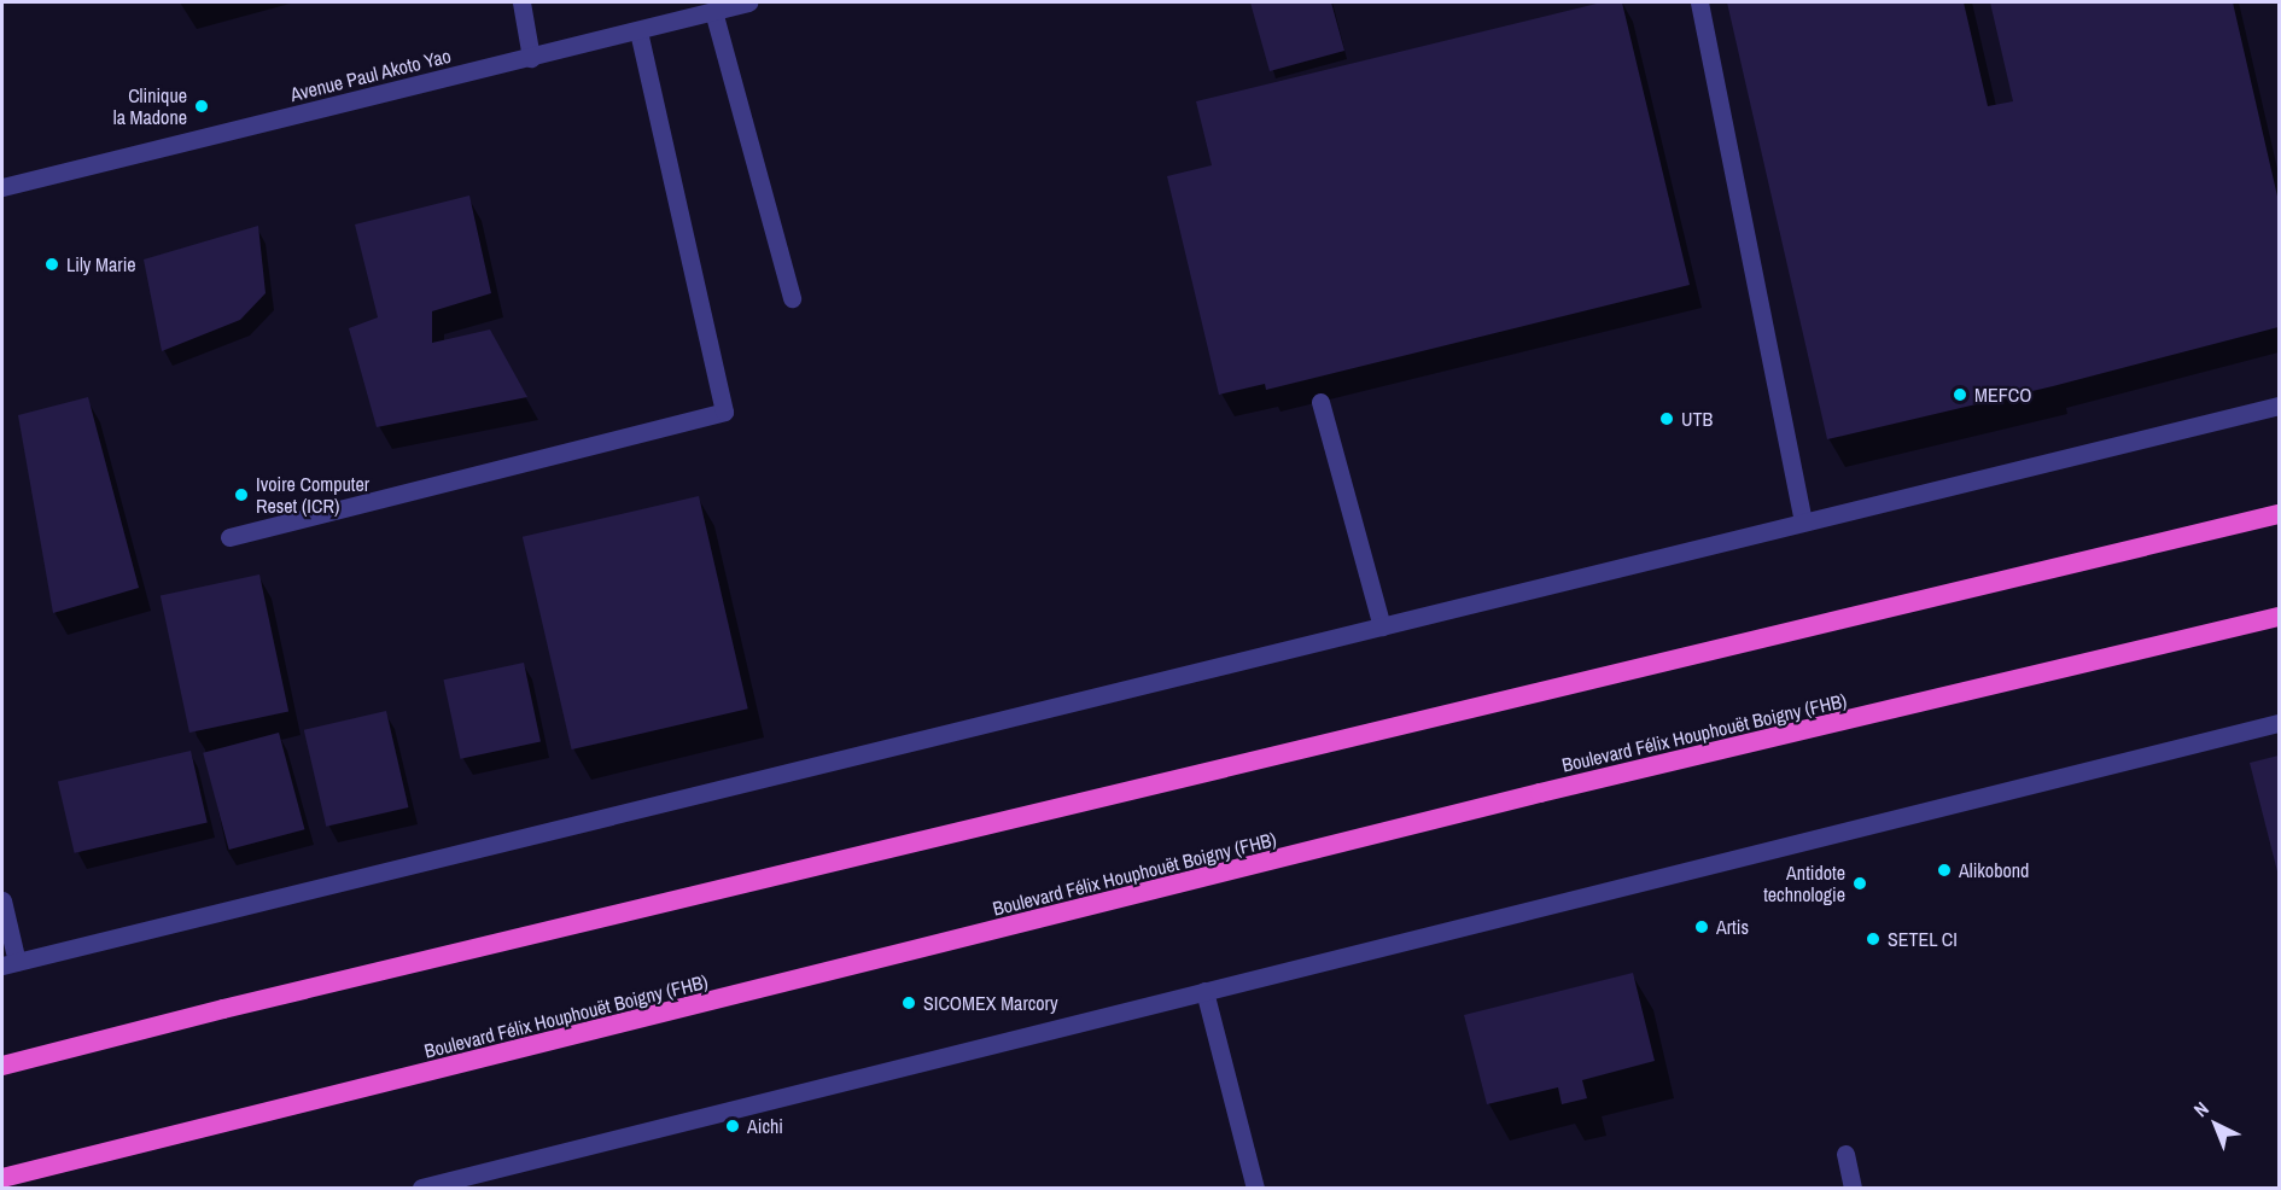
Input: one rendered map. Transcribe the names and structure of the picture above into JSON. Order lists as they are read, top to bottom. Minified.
{"streets":{"highway":["Boulevard Félix Houphouët Boigny (FHB)"],"street":["Avenue Paul Akoto Yao"]},"places":["Clinique la Madone","Lily Marie","MEFCO","UTB","Ivoire Computer Reset (ICR)","Alikobond","Antidote technologie","Artis","SETEL CI","SICOMEX Marcory","Aichi"],"north":"top left"}
